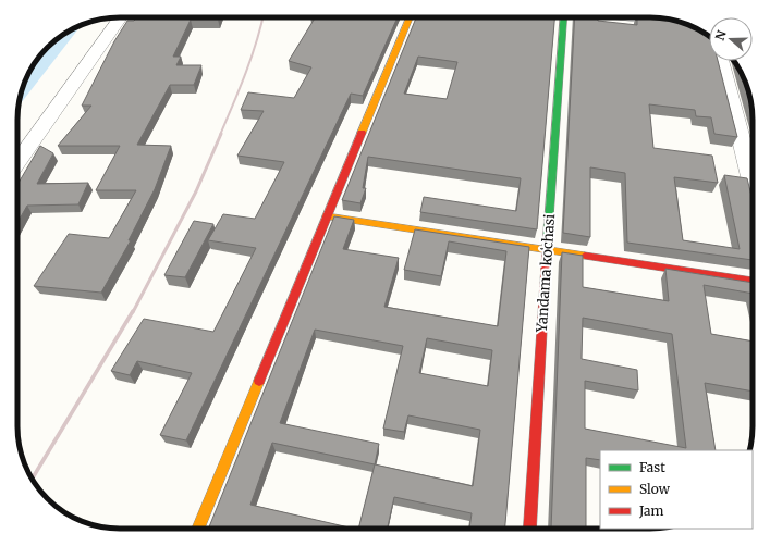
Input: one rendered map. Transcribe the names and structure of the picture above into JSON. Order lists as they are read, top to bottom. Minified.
{"streets":{"street":["Yandama koʻchasi"]},"legend":["Fast","Slow","Jam"],"north":"left"}
